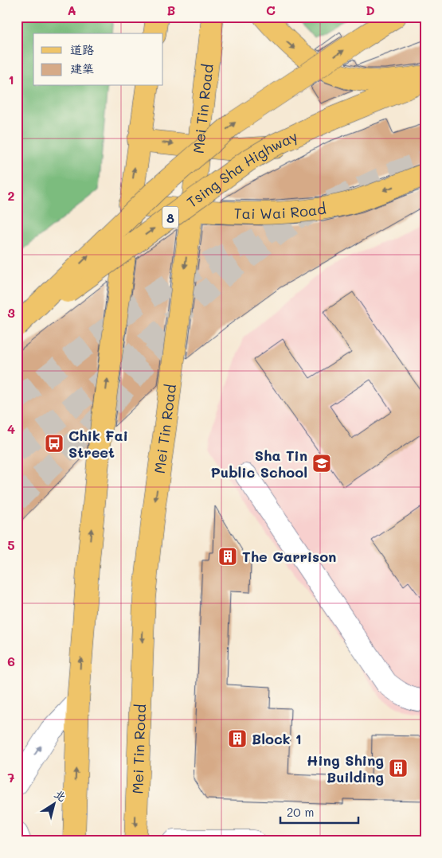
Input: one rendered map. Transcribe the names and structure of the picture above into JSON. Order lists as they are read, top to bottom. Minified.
{"streets":{"main road":["Mei Tin Road","Tsing Sha Highway","Tai Wai Road","8"]},"crossings":[["Mei Tin Road","Tai Wai Road"]],"places":{"bus stop":["Chik Fai Street"],"school or university":["Sha Tin Public School"],"building":["The Garrison","Block 1","Hing Shing Building"]},"legend":["道路","建築"],"scale_bar":"20 m","north":"top right","grid":{"columns":["A","B","C","D"],"rows":["1","2","3","4","5","6","7"]}}
